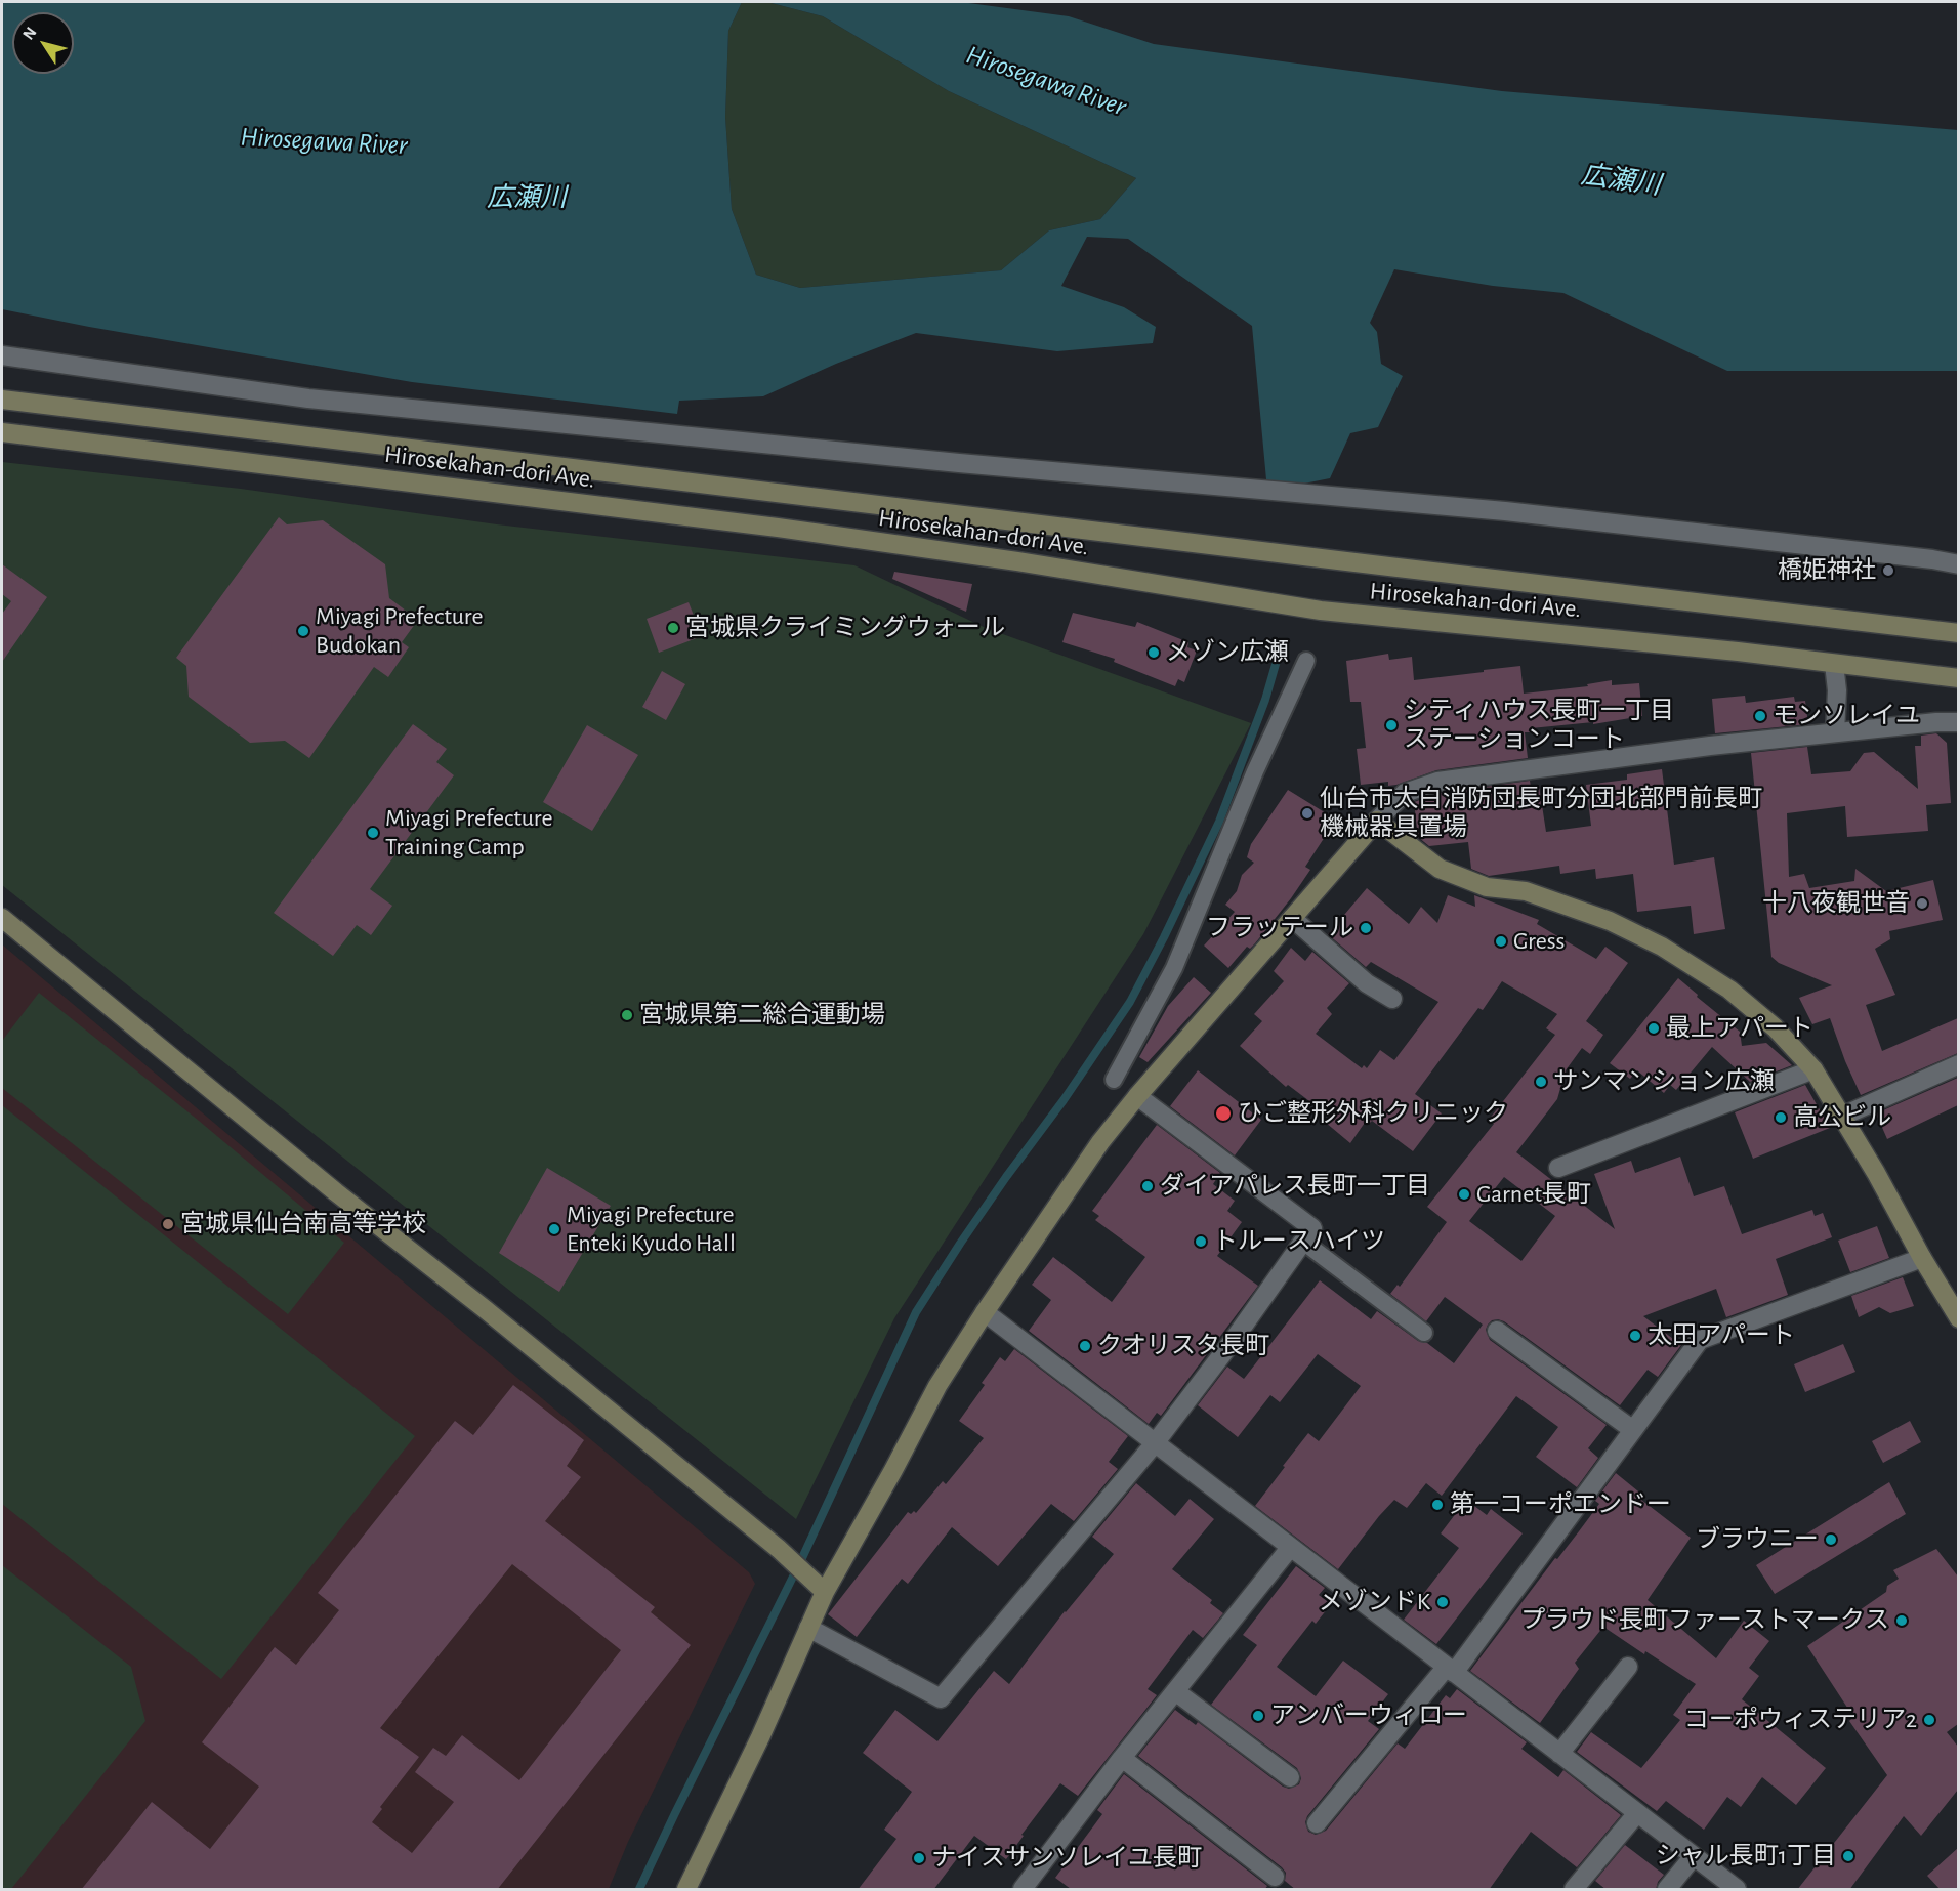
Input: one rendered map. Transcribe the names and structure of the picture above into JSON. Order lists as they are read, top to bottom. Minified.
{"streets":{"main road":["Hirosekahan-dori Ave."]},"water":["Hirosegawa River","広瀬川"],"places":["橋姫神社","宮城県クライミングウォール","Miyagi Prefecture Budokan","メゾン広瀬","モンソレイユ","シティハウス長町一丁目 ステーションコート","仙台市太白消防団長町分団北部門前長町 機械器具置場","Miyagi Prefecture Training Camp","十八夜観世音","フラッテール","Gress","宮城県第二総合運動場","最上アパート","サンマンション広瀬","ひご整形外科クリニック","高公ビル","ダイアパレス長町一丁目","Garnet長町","宮城県仙台南高等学校","Miyagi Prefecture Enteki Kyudo Hall","トルースハイツ","太田アパート","クオリスタ長町","第一コーポエンドー","ブラウニー","メゾンドK","プラウド長町ファーストマークス","アンバーウィロー","コーポウィステリア2","シャル長町1丁目","ナイスサンソレイユ長町"],"north":"top left"}
